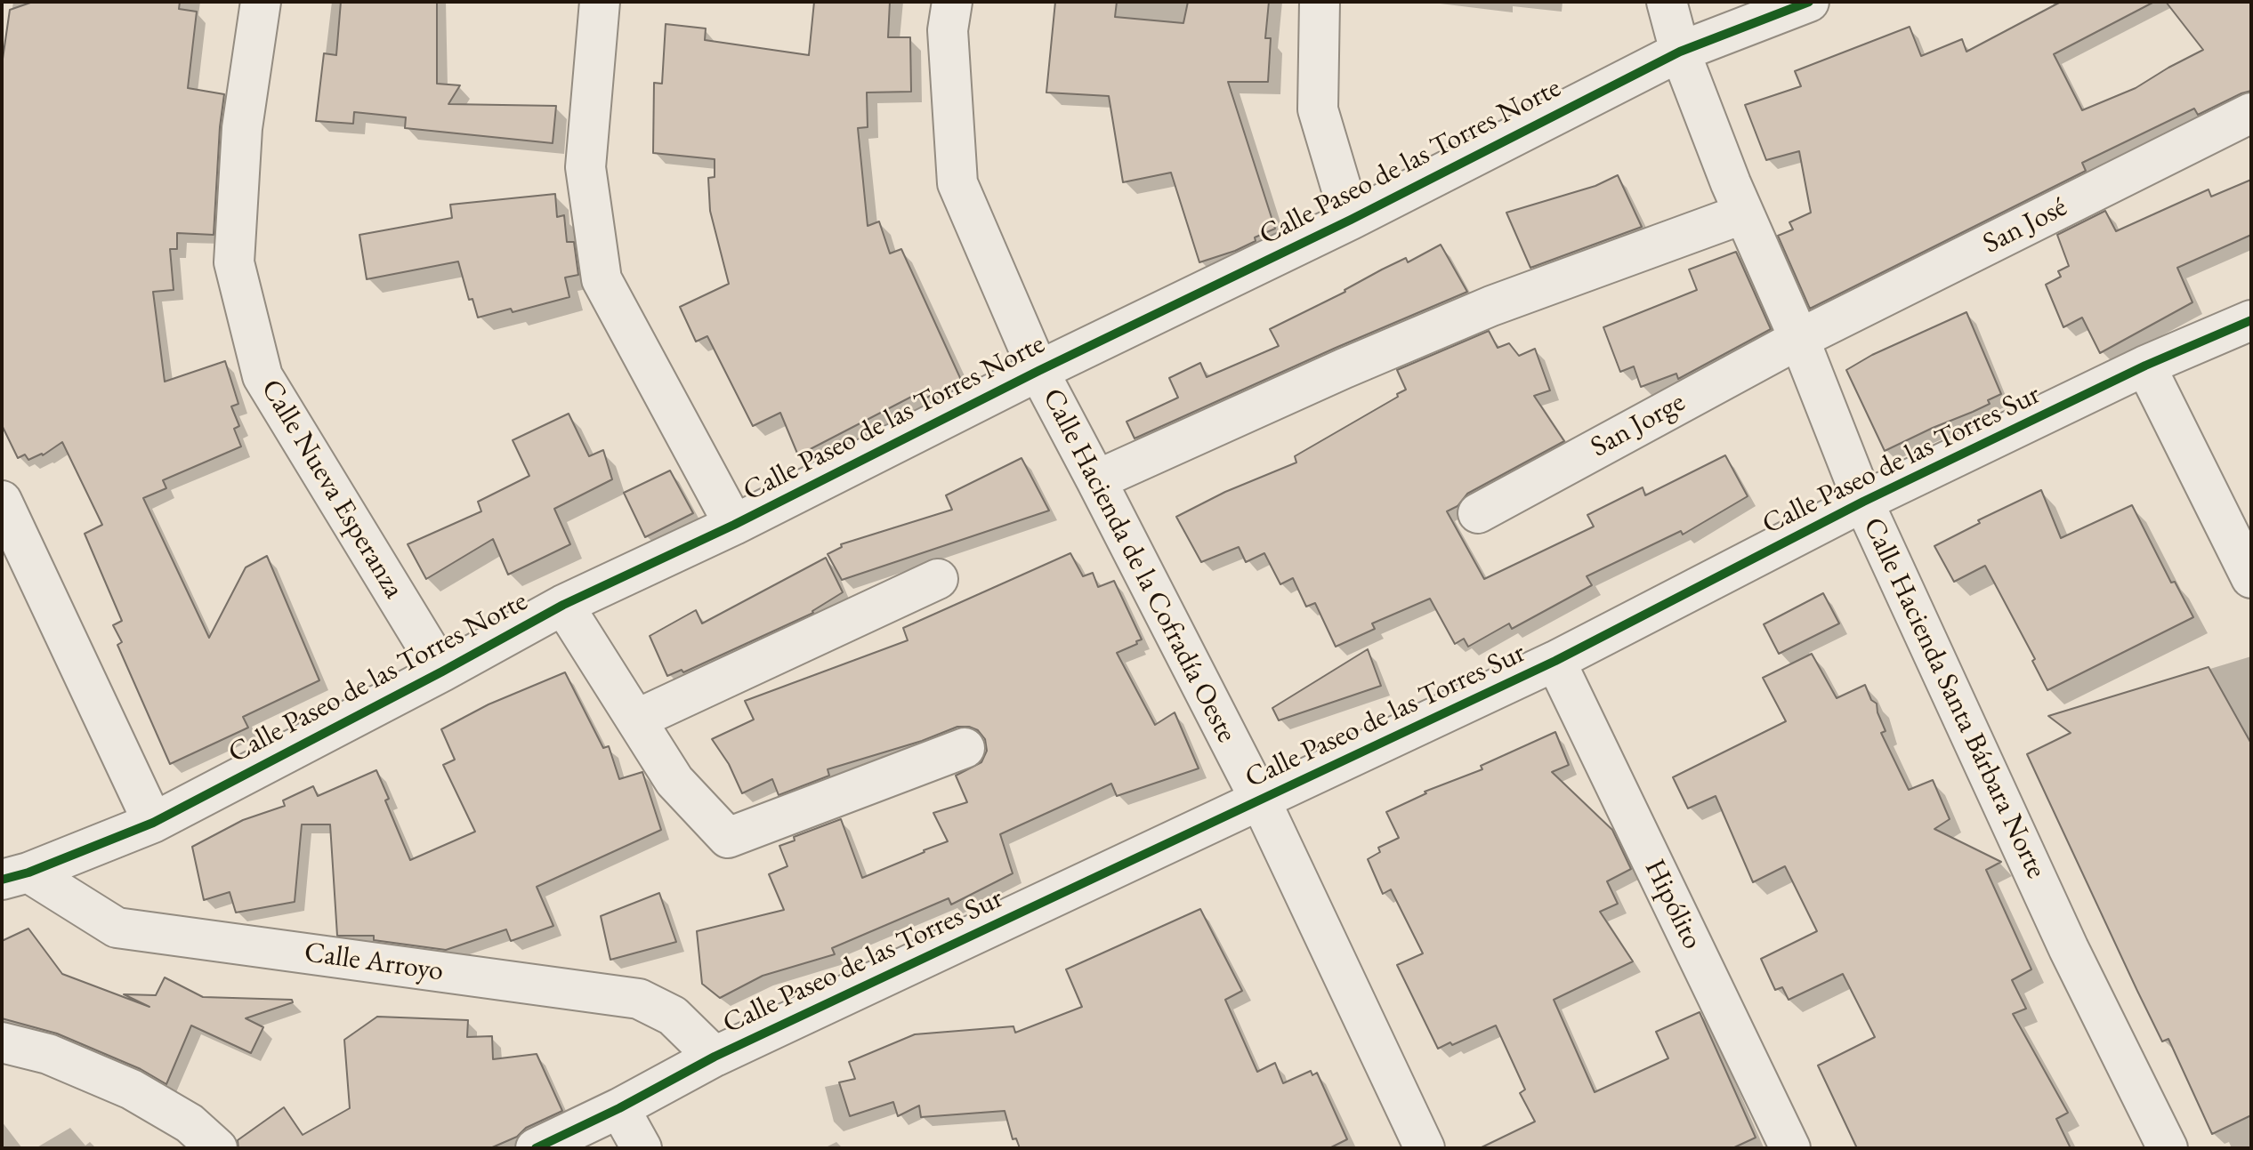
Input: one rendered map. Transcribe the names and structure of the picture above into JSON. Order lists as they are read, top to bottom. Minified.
{"streets":{"street":["Calle Paseo de las Torres Norte","San José","San Jorge","Calle Paseo de las Torres Sur","Calle Nueva Esperanza","Calle Hacienda de la Cofradía Oeste","Calle Hacienda Santa Bárbara Norte","Hipólito","Calle Arroyo"]},"crossings":[["Calle Paseo de las Torres Norte","Calle Nueva Esperanza"],["Calle Paseo de las Torres Norte","Calle Hacienda de la Cofradía Oeste"],["Calle Paseo de las Torres Norte","Calle Hacienda Santa Bárbara Norte"],["Calle Paseo de las Torres Norte","Calle Arroyo"],["San José","San Jorge"],["San José","Calle Hacienda Santa Bárbara Norte"],["San Jorge","Calle Hacienda Santa Bárbara Norte"],["Calle Paseo de las Torres Sur","Calle Hacienda de la Cofradía Oeste"],["Calle Paseo de las Torres Sur","Calle Hacienda Santa Bárbara Norte"],["Calle Paseo de las Torres Sur","Hipólito"],["Calle Paseo de las Torres Sur","Calle Arroyo"]]}
